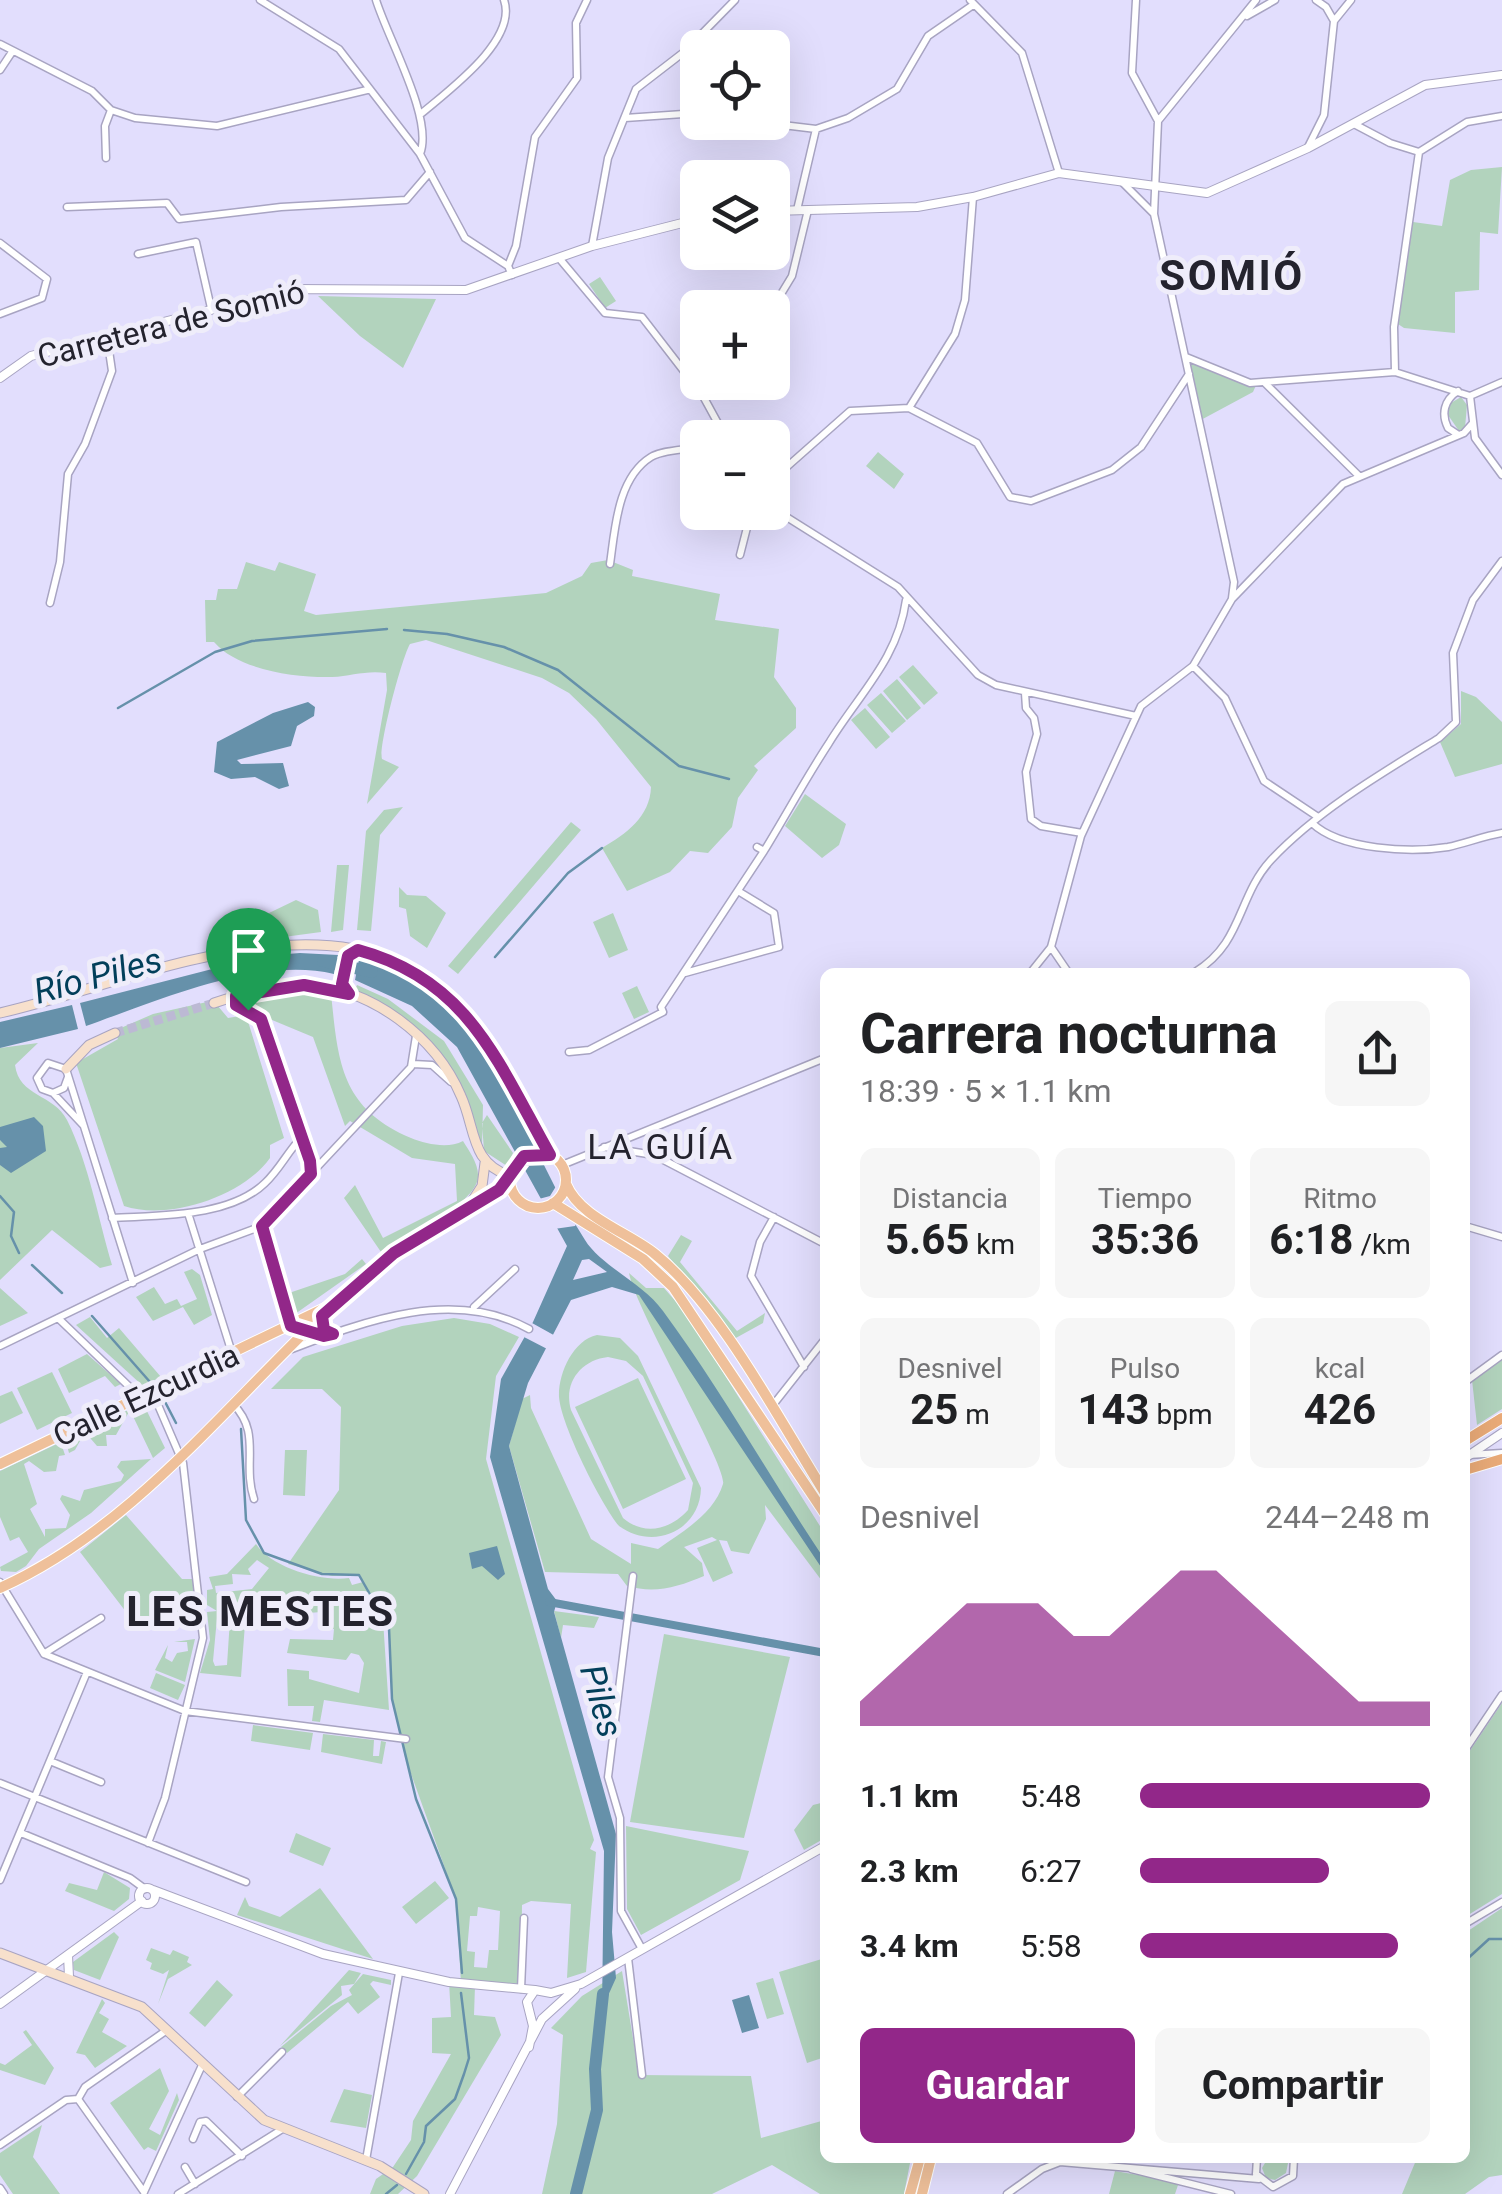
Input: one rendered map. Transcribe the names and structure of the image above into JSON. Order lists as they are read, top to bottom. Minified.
{"streets":{"main road":["Calle Ezcurdia"],"street":["Carretera de Somió"]},"districts":["SOMIÓ","LA GUÍA","LES MESTES"],"water":["Río Piles","Piles"],"page":{"map_buttons":["+","−"],"heading":["Carrera nocturna","18:39 · 5 × 1.1 km"],"stats":[["Distancia","5.65 km"],["Tiempo","35:36"],["Ritmo","6:18 /km"],["Desnivel","25 m"],["Pulso","143 bpm"],["kcal","426"]],"chart":["Desnivel","244–248 m"],"list":[{"name":"1.1 km","note":"5:48"},{"name":"2.3 km","note":"6:27"},{"name":"3.4 km","note":"5:58"}],"buttons":["Guardar","Compartir"]}}
